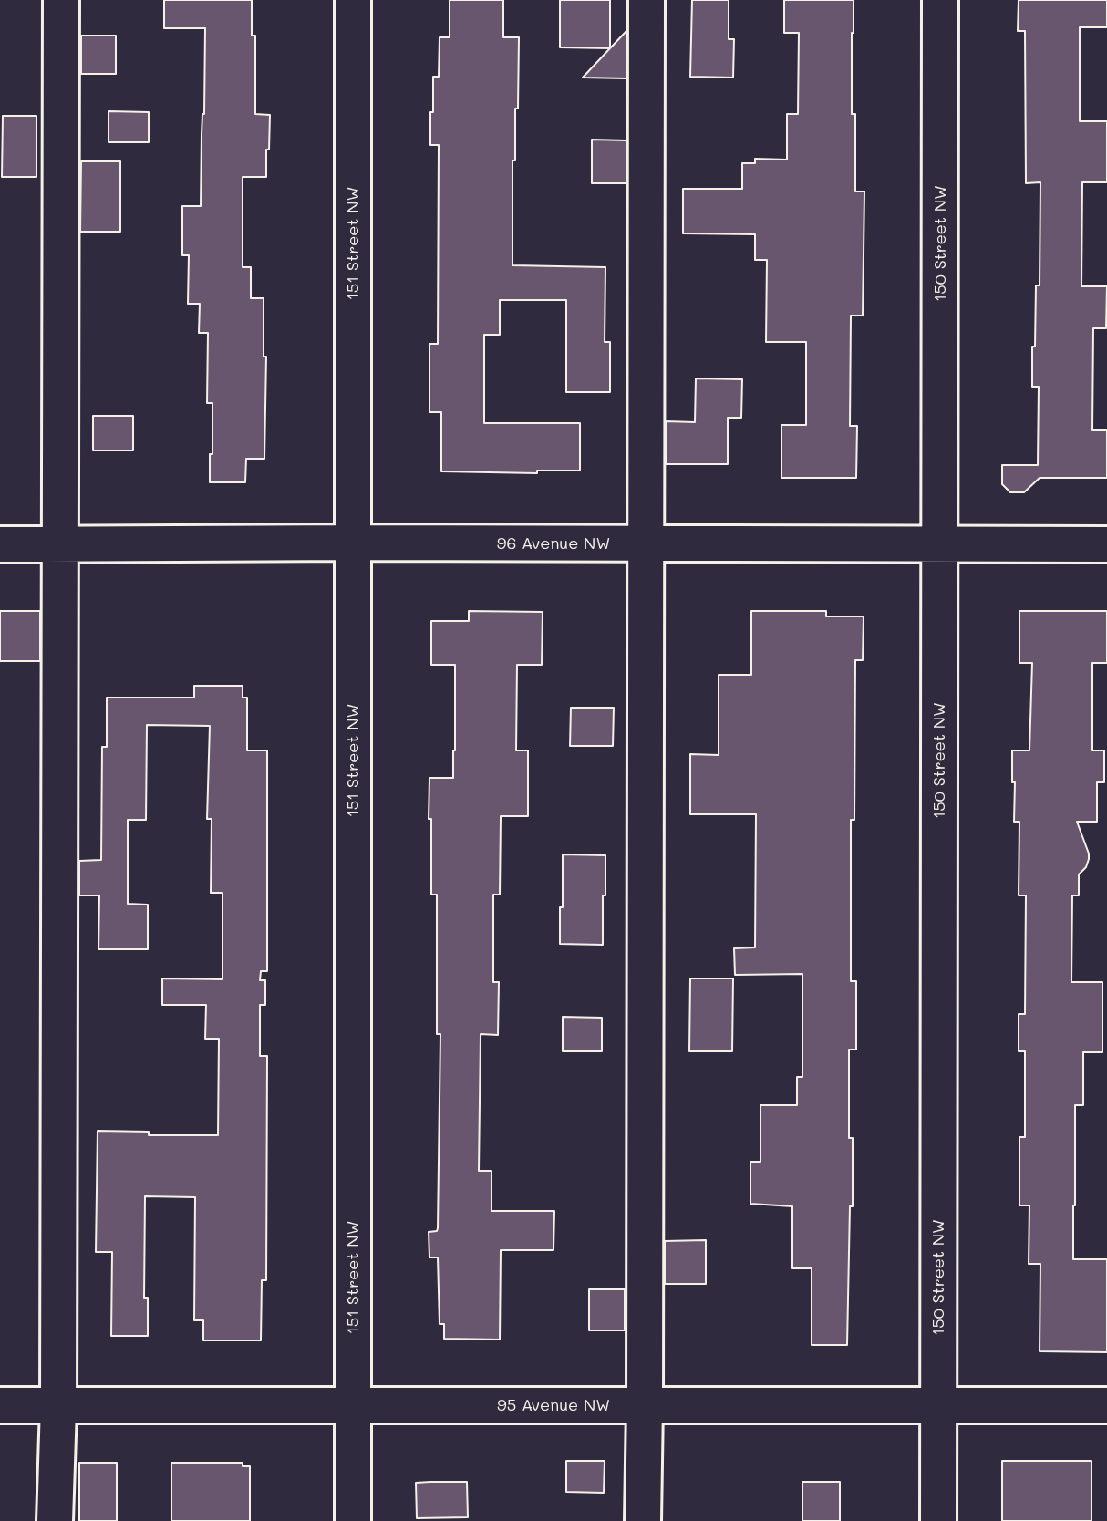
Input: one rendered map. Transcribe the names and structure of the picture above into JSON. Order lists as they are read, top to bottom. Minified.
{"streets":{"street":["151 Street NW","150 Street NW","96 Avenue NW","95 Avenue NW"]},"crossings":[["151 Street NW","96 Avenue NW"],["151 Street NW","95 Avenue NW"],["150 Street NW","96 Avenue NW"],["150 Street NW","95 Avenue NW"]]}
